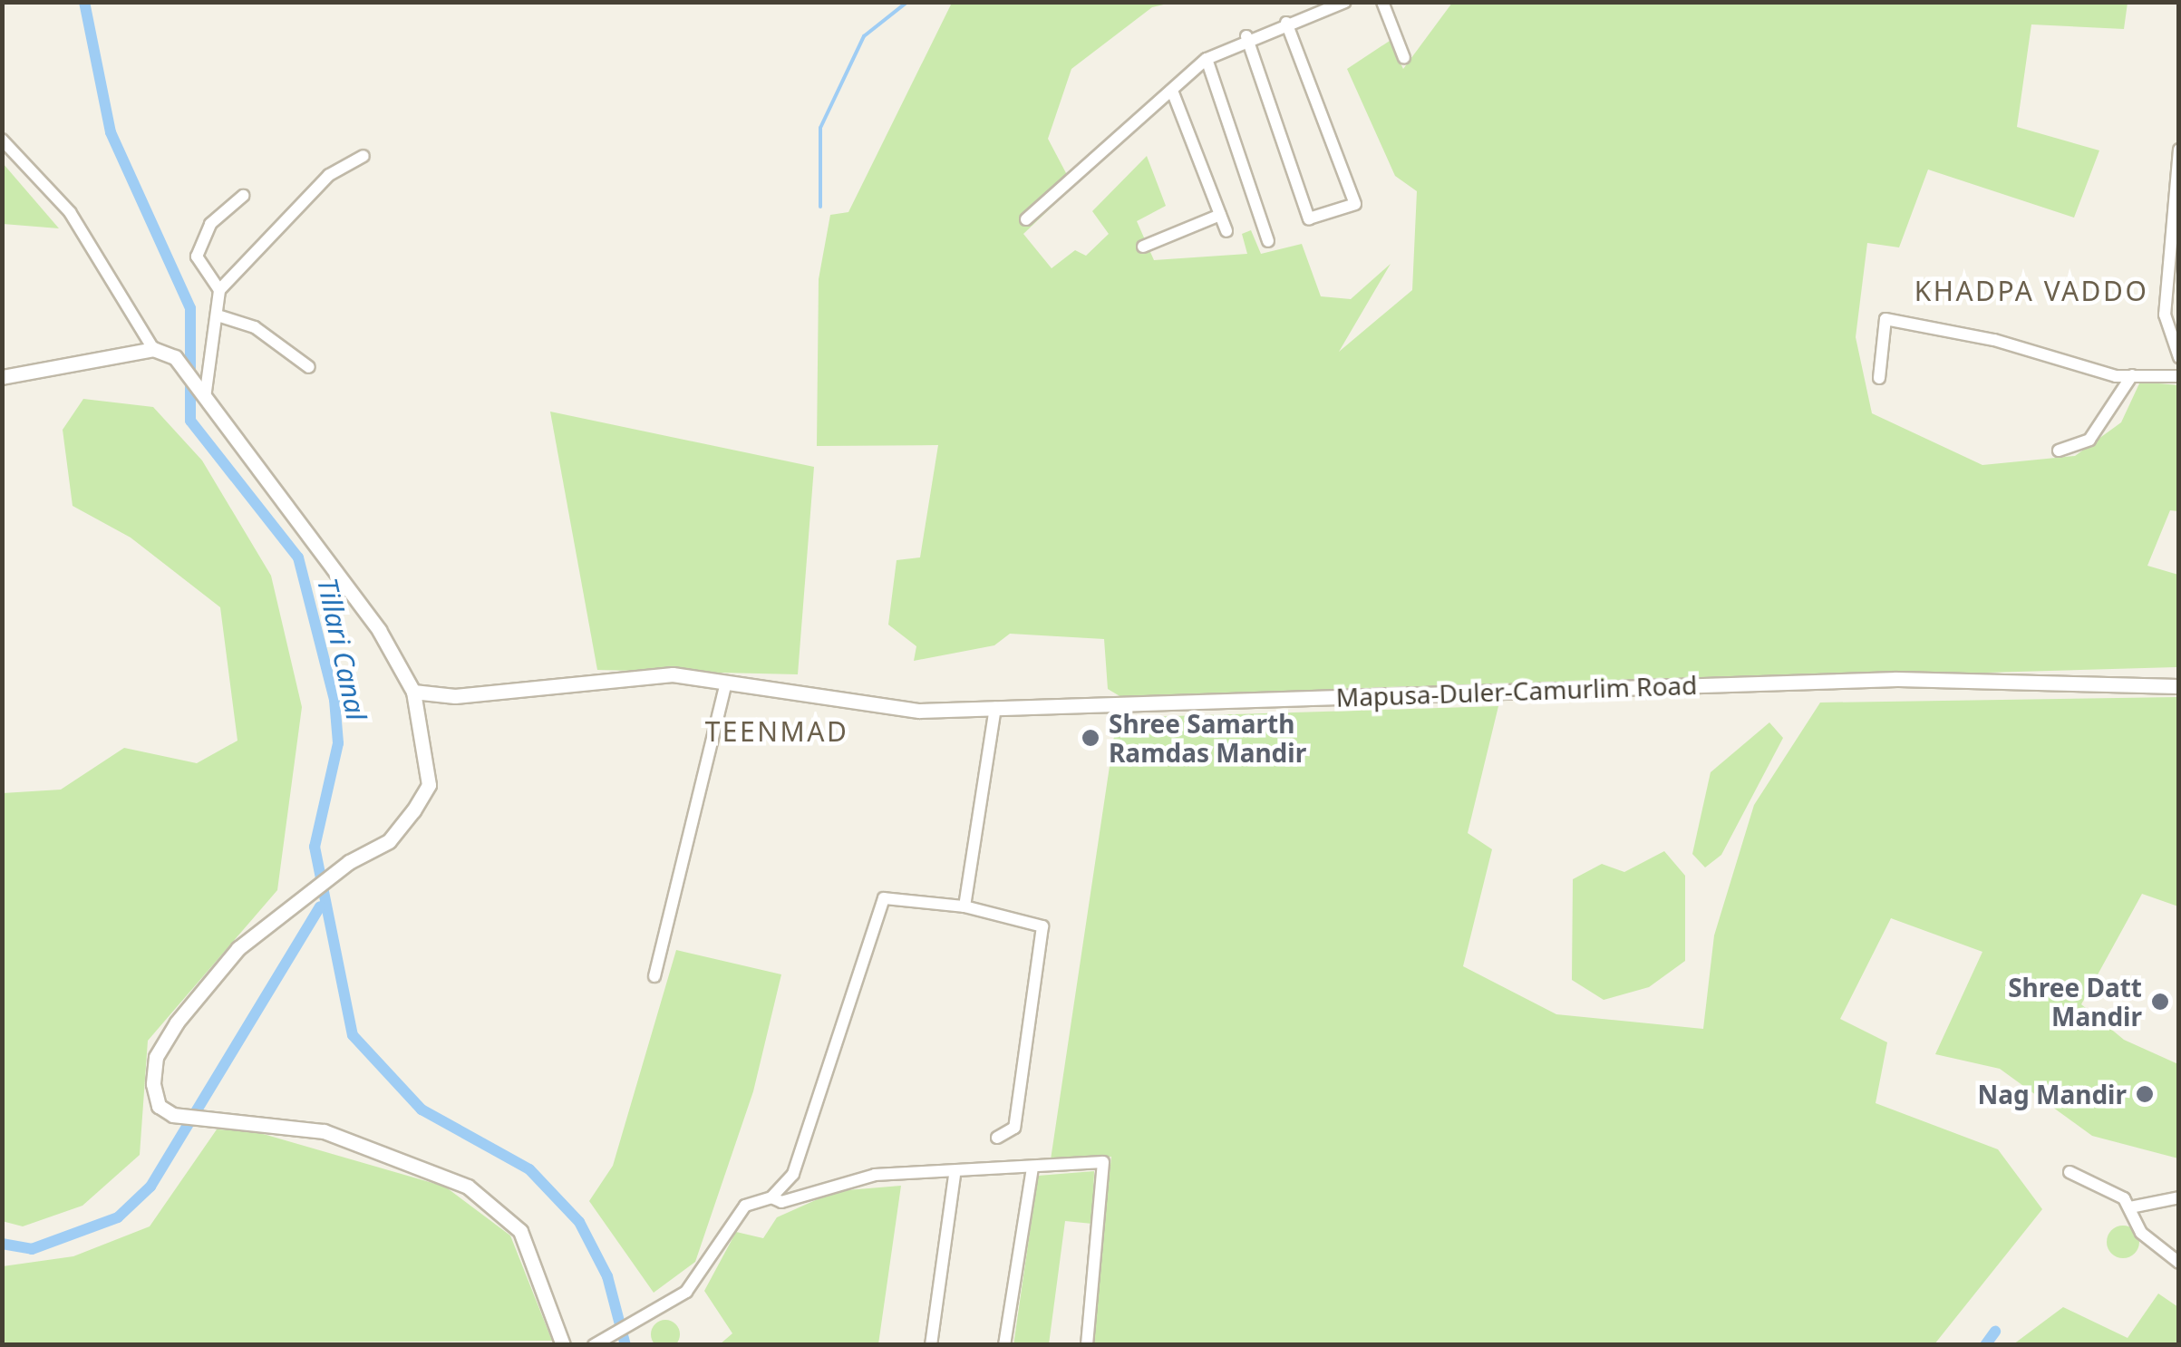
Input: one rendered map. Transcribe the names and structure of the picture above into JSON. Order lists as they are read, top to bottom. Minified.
{"streets":{"street":["Mapusa-Duler-Camurlim Road"]},"districts":["KHADPA VADDO","TEENMAD"],"water":["Tillari Canal"],"places":["Shree Samarth Ramdas Mandir","Shree Datt Mandir","Nag Mandir"]}
